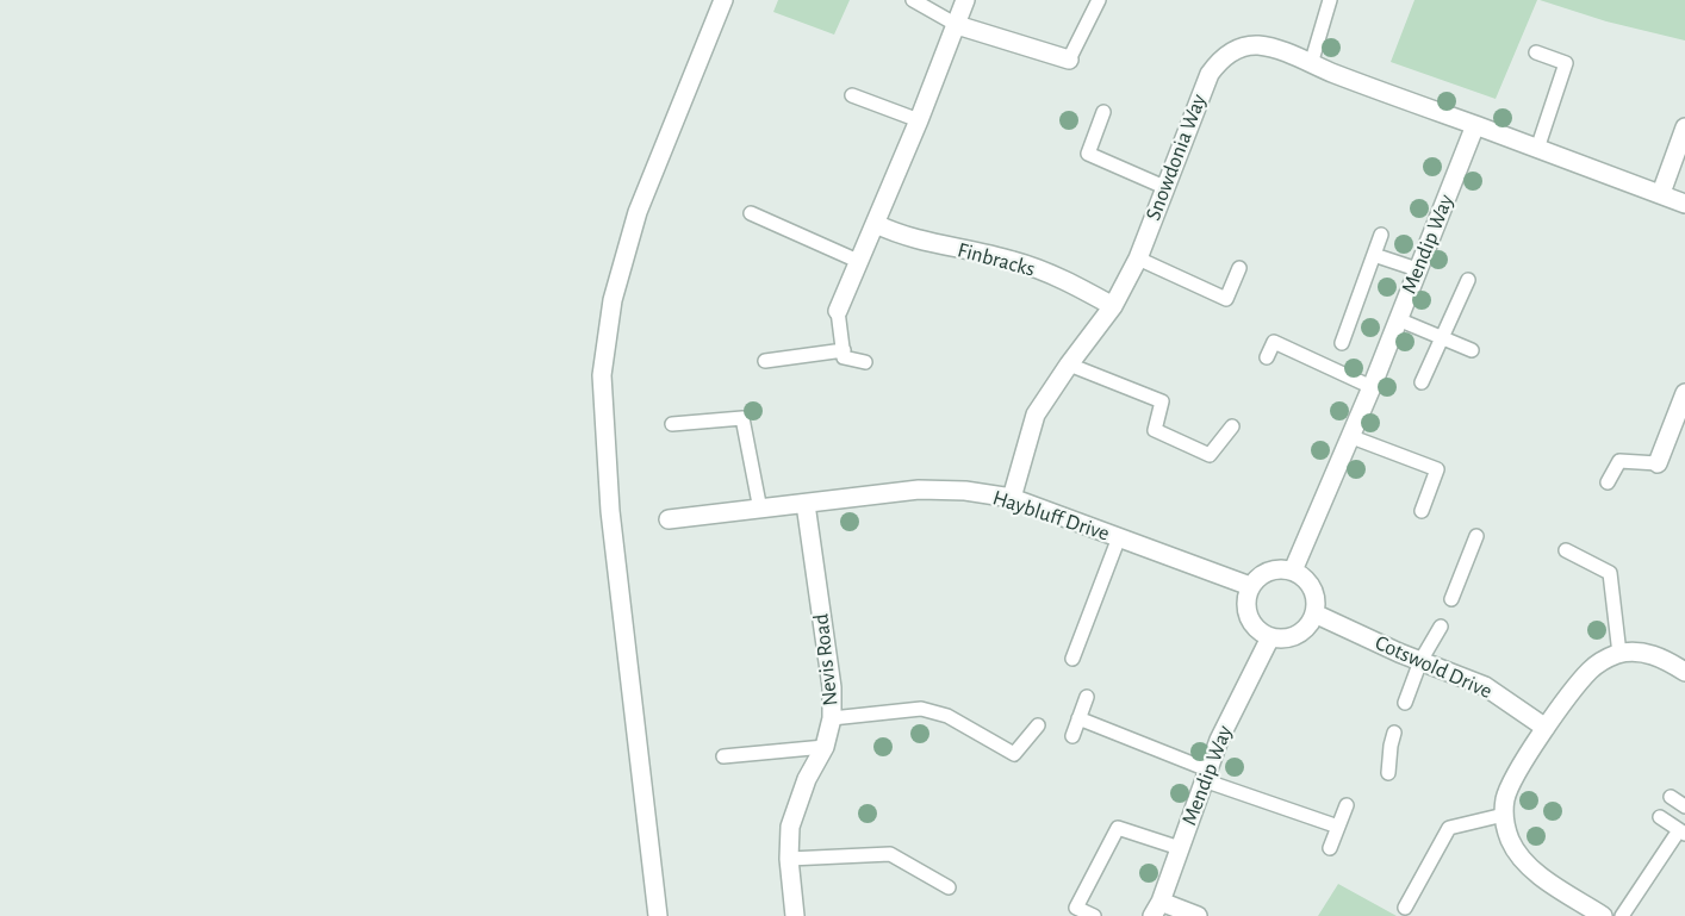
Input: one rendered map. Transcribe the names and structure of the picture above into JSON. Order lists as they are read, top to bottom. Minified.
{"streets":{"street":["Snowdonia Way","Mendip Way","Finbracks","Haybluff Drive","Nevis Road","Cotswold Drive"]},"crossings":[["Snowdonia Way","Mendip Way"],["Snowdonia Way","Finbracks"],["Snowdonia Way","Haybluff Drive"],["Mendip Way","Haybluff Drive"],["Mendip Way","Cotswold Drive"],["Haybluff Drive","Nevis Road"],["Haybluff Drive","Cotswold Drive"]]}
